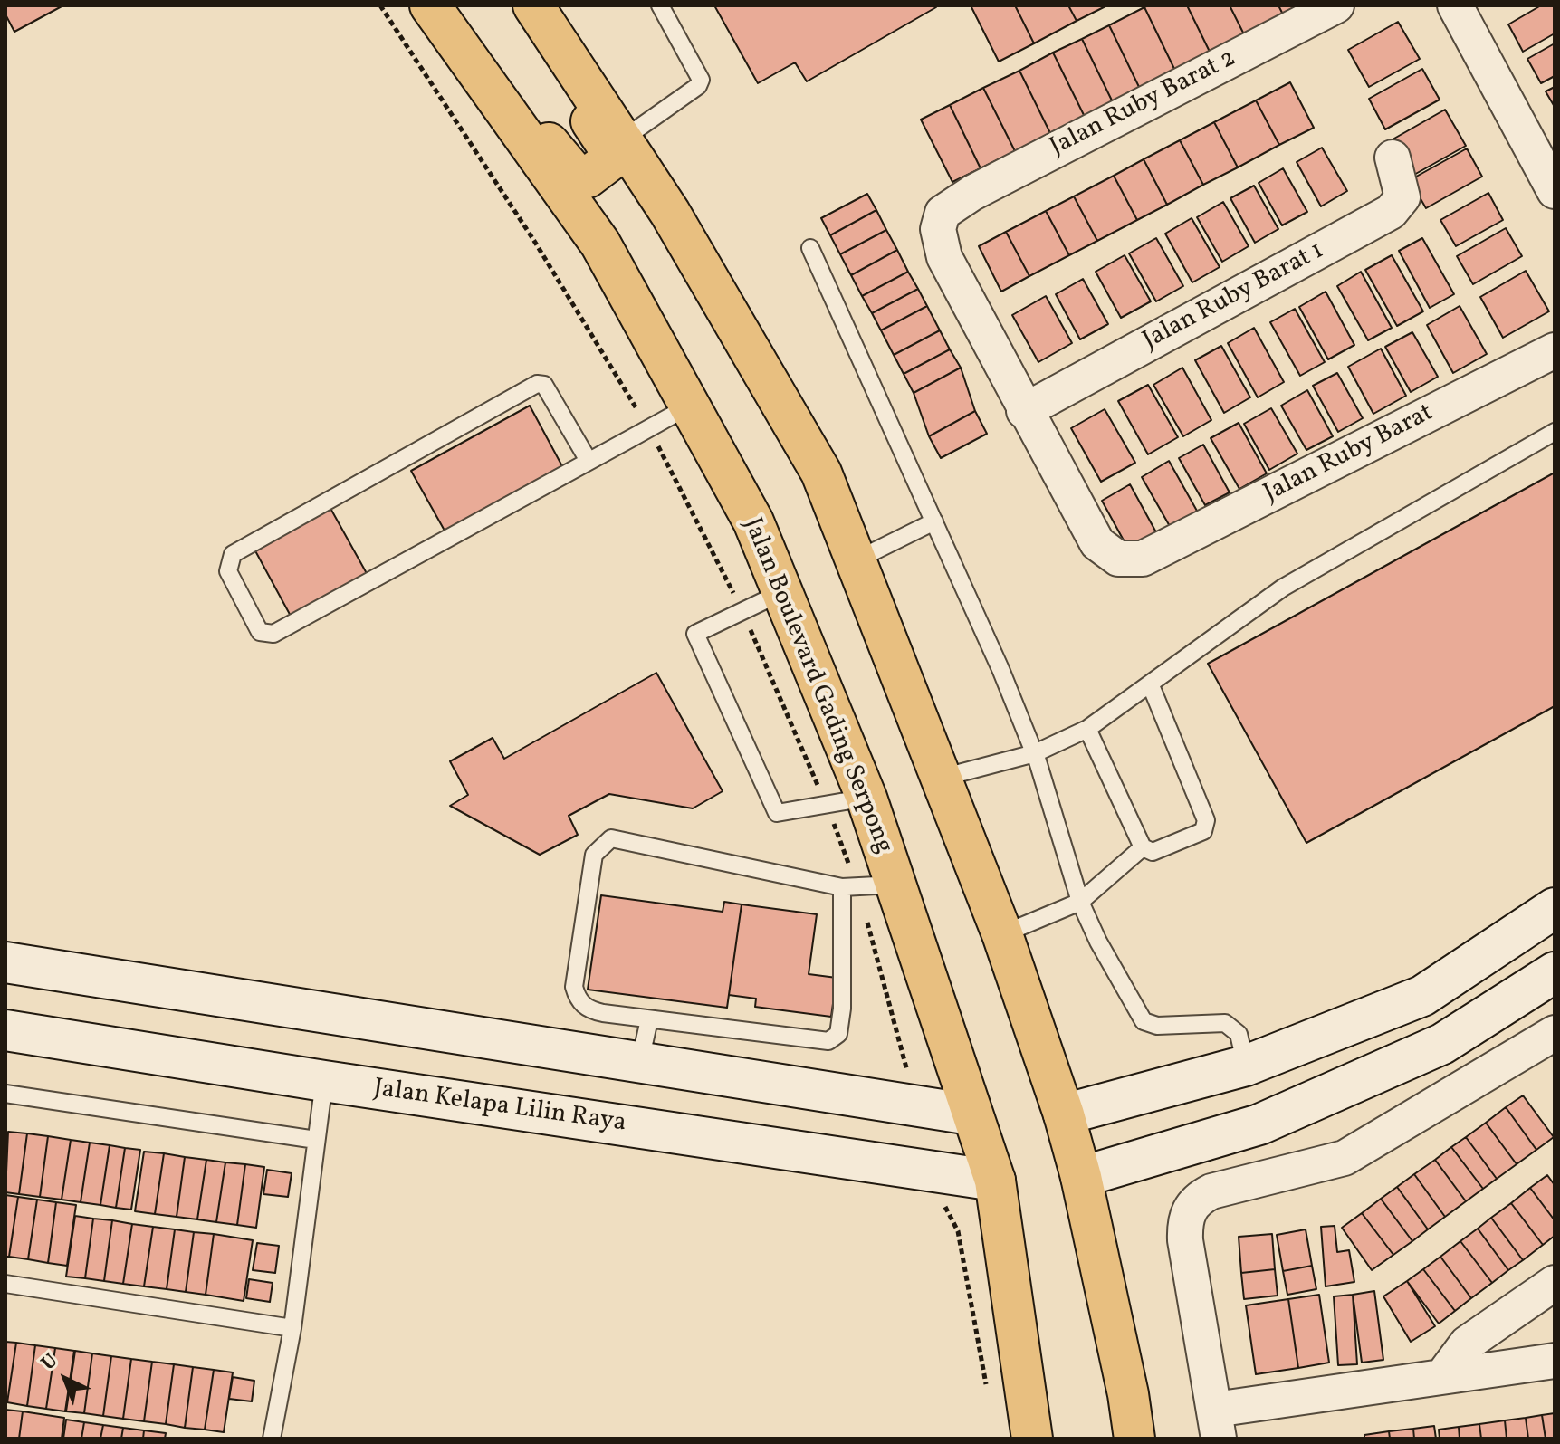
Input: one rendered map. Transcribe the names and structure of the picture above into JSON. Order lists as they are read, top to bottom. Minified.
{"streets":{"main road":["Jalan Boulevard Gading Serpong"],"street":["Jalan Ruby Barat 2","Jalan Ruby Barat 1","Jalan Ruby Barat","Jalan Kelapa Lilin Raya"]},"crossings":[["Jalan Ruby Barat 2","Jalan Ruby Barat 1"],["Jalan Ruby Barat 2","Jalan Ruby Barat"],["Jalan Ruby Barat 1","Jalan Ruby Barat"],["Jalan Boulevard Gading Serpong","Jalan Kelapa Lilin Raya"]],"north":"top left"}
